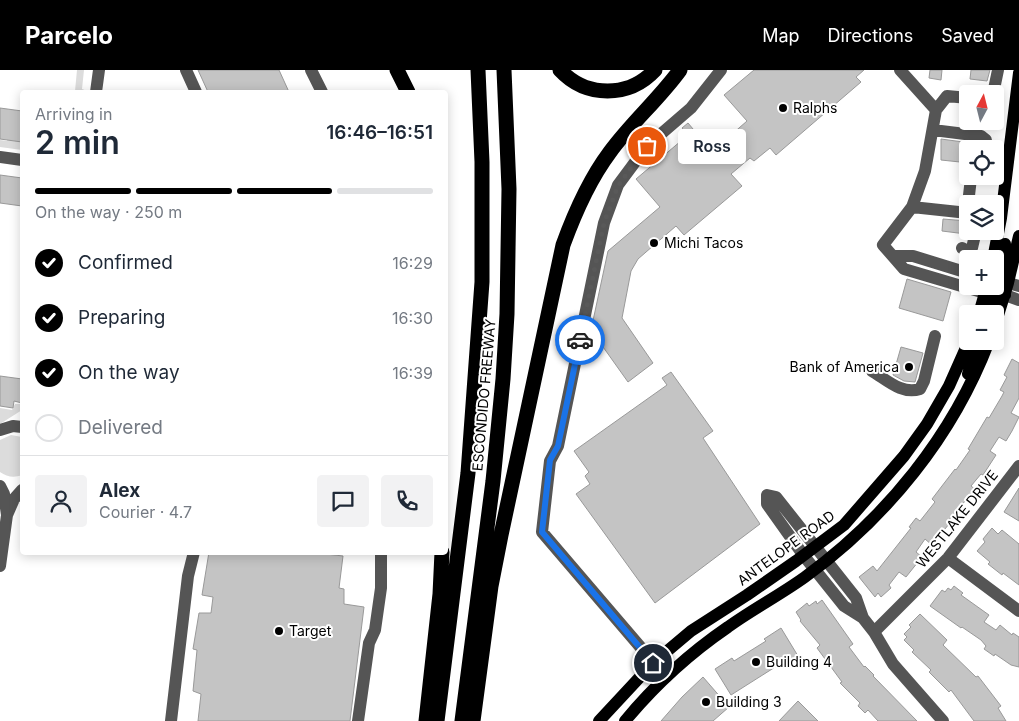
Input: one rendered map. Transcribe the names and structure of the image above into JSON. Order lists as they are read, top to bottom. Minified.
{"streets":{"highway":["ESCONDIDO FREEWAY"],"main road":["ANTELOPE ROAD"],"street":["WESTLAKE DRIVE"]},"places":["Ralphs","Ross","Michi Tacos","Bank of America","Target","Building 4","Building 3"],"north":"top","page":{"header":"Parcelo","nav":["Map","Directions","Saved"],"map_buttons":["+","−"],"heading":["2 min","Arriving in","16:46–16:51"],"panel":["Alex","Courier · 4.7"],"bubble":"Ross","bar":"On the way · 250 m","list":[["Confirmed","16:29"],["Preparing","16:30"],["On the way","16:39"],"Delivered"]}}
